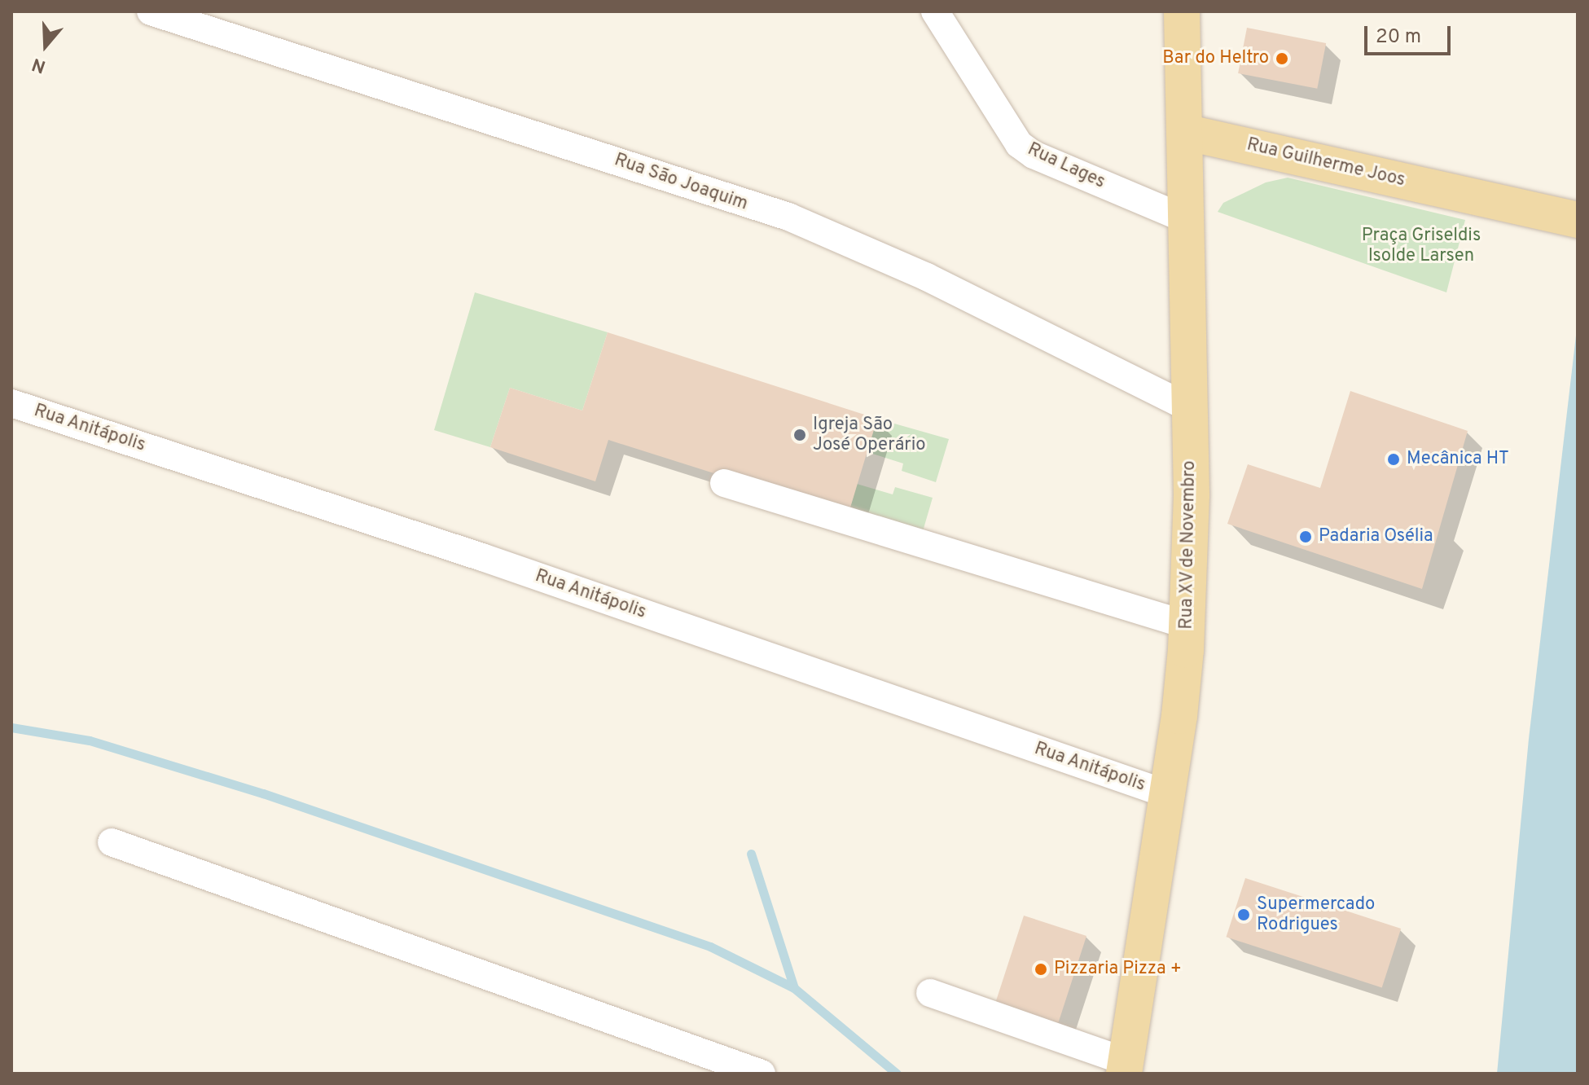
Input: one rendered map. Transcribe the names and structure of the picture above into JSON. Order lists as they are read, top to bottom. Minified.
{"streets":{"main road":["Rua Guilherme Joos","Rua XV de Novembro"],"street":["Rua Lages","Rua São Joaquim","Rua Anitápolis"]},"crossings":[["Rua Guilherme Joos","Rua XV de Novembro"],["Rua Lages","Rua XV de Novembro"],["Rua São Joaquim","Rua XV de Novembro"],["Rua Anitápolis","Rua XV de Novembro"]],"parks":["Praça Griseldis Isolde Larsen"],"places":["Bar do Heltro","Igreja São José Operário","Mecânica HT","Padaria Osélia","Supermercado Rodrigues","Pizzaria Pizza +"],"scale_bar":"20 m","north":"bottom"}
